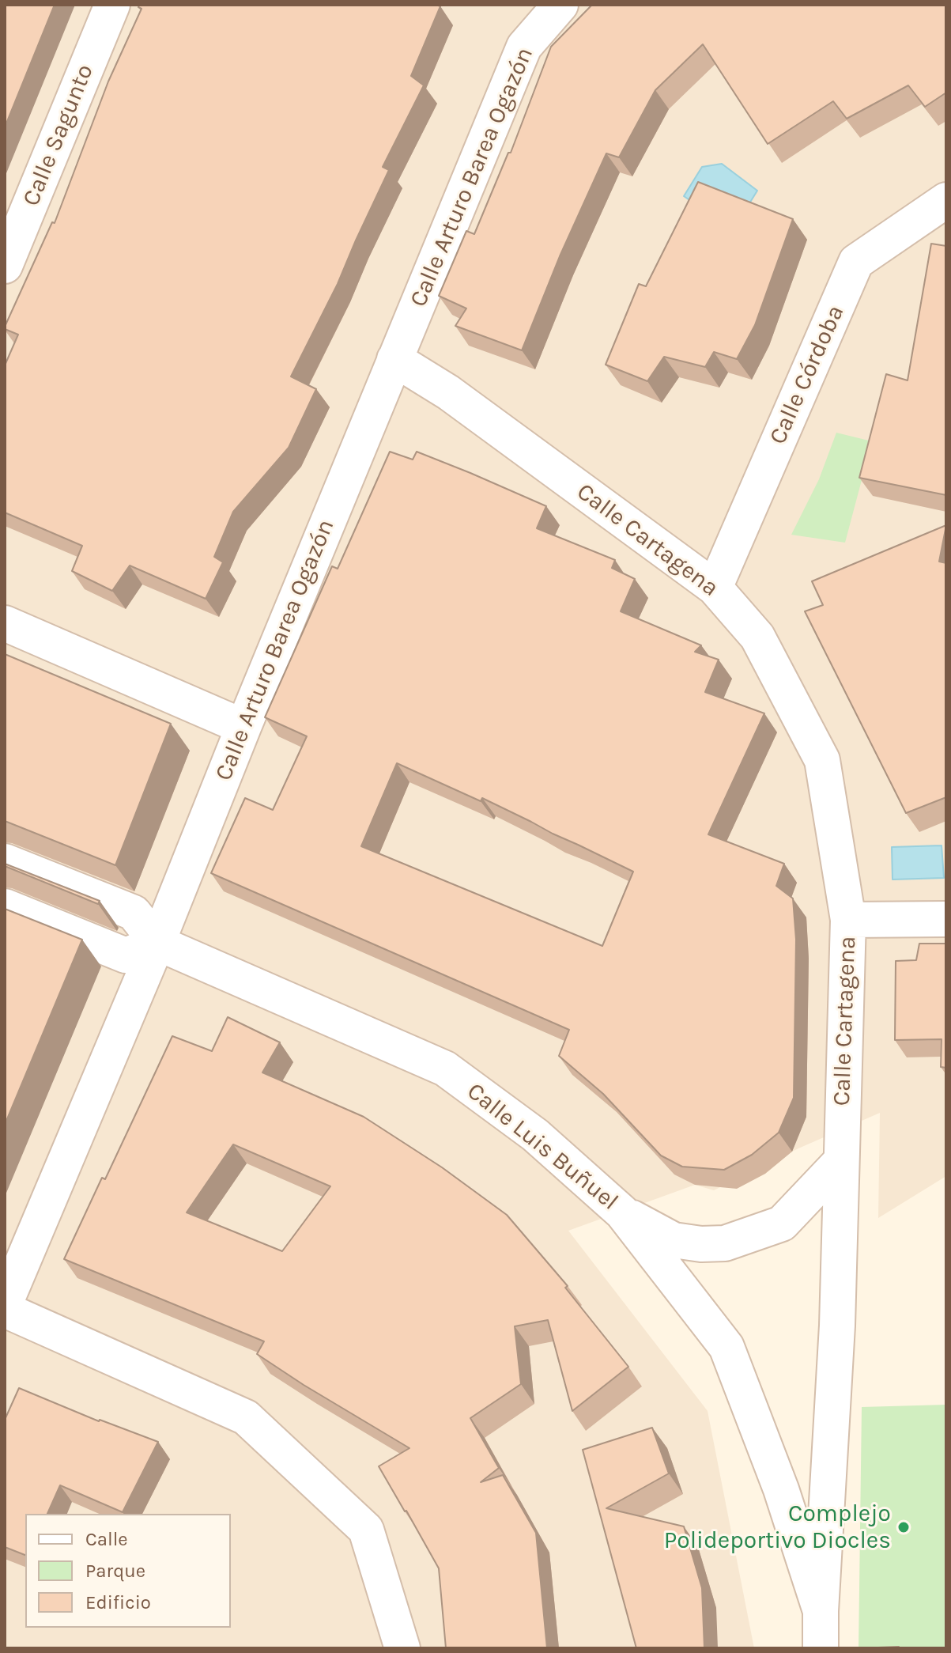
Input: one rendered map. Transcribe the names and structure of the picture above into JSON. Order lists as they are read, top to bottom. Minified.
{"streets":{"street":["Calle Sagunto","Calle Arturo Barea Ogazón","Calle Córdoba","Calle Cartagena","Calle Luis Buñuel"]},"crossings":[["Calle Arturo Barea Ogazón","Calle Cartagena"],["Calle Arturo Barea Ogazón","Calle Luis Buñuel"],["Calle Córdoba","Calle Cartagena"],["Calle Cartagena","Calle Luis Buñuel"]],"places":["Complejo Polideportivo Diocles"],"legend":["Calle","Parque","Edificio"]}
